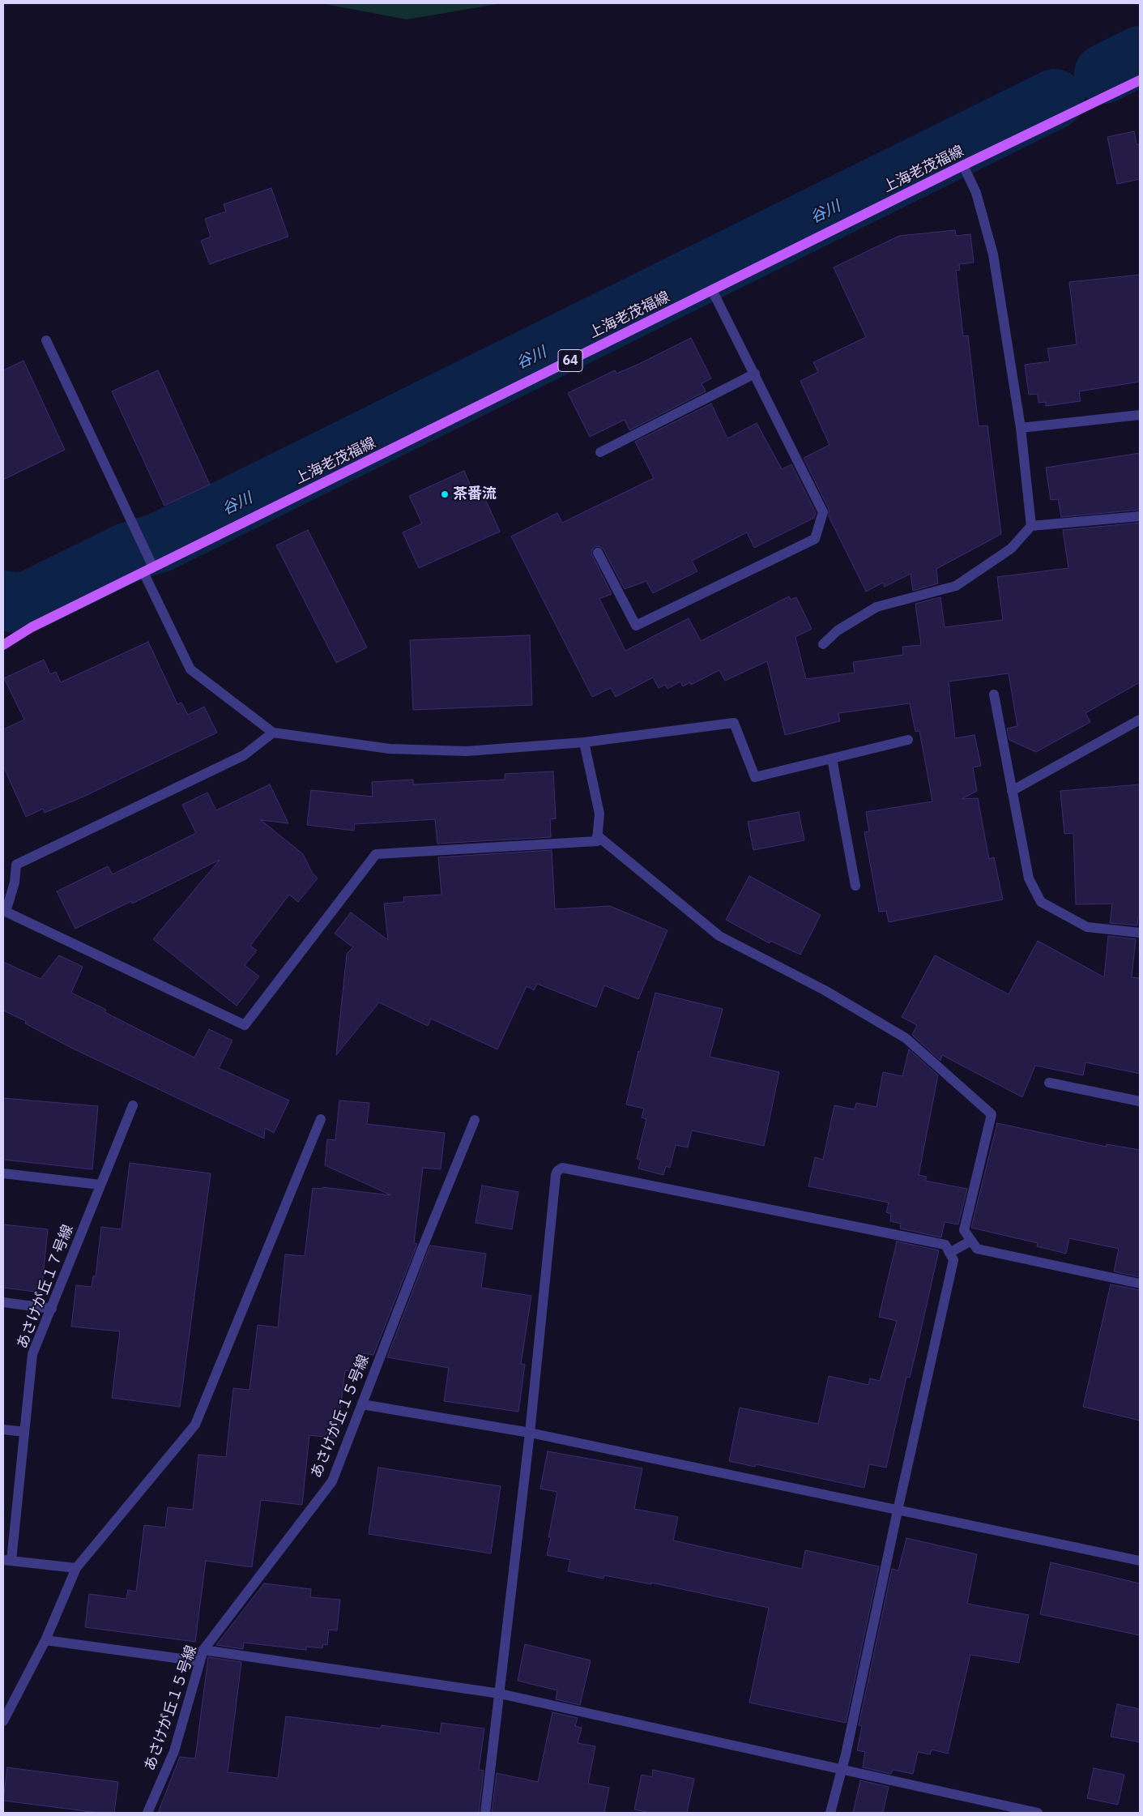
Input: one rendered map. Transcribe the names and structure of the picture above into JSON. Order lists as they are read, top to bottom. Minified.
{"streets":{"main road":["上海老茂福線","64"],"street":["あさけが丘１７号線","あさけが丘１５号線"]},"water":["谷川"],"places":["茶番流"]}
